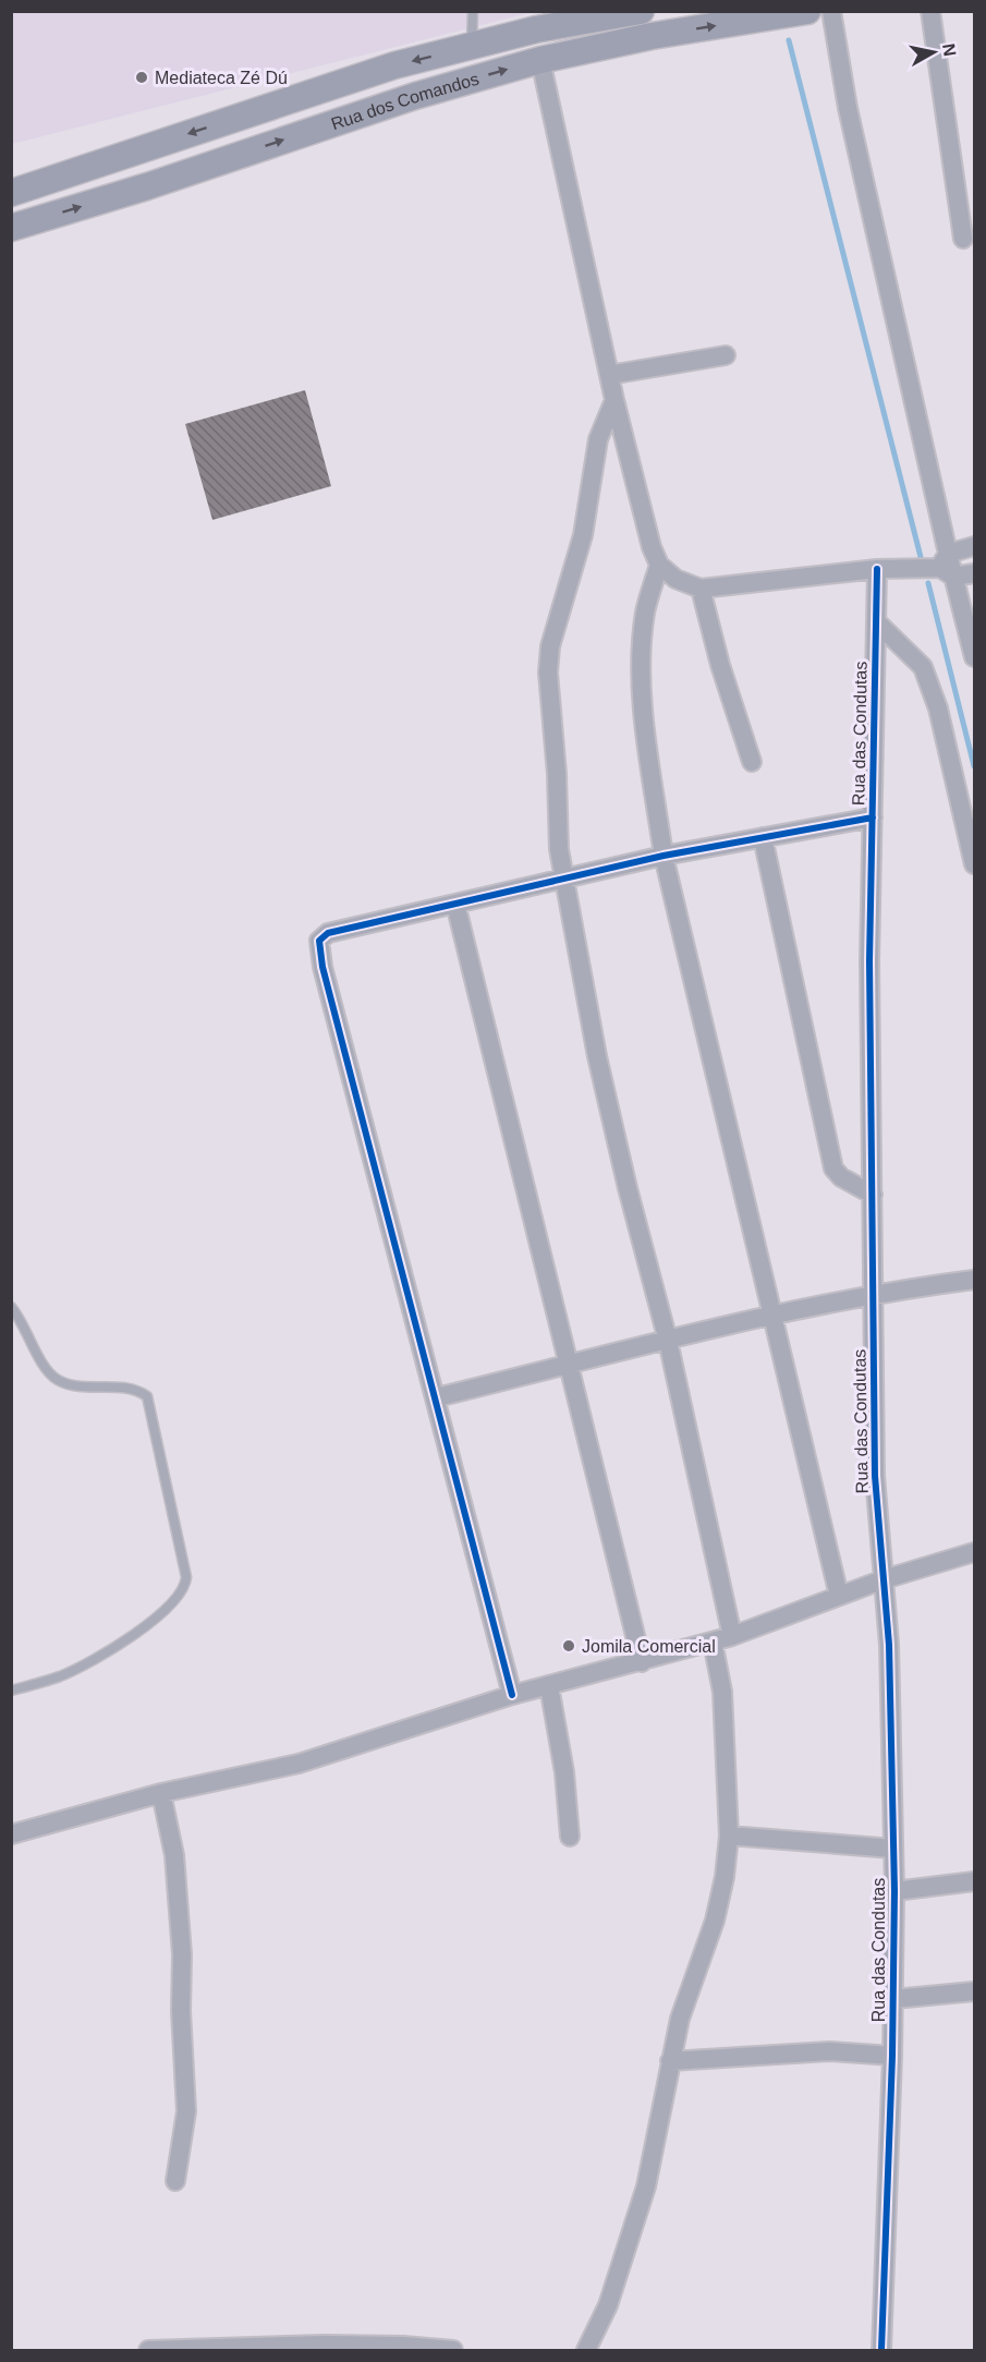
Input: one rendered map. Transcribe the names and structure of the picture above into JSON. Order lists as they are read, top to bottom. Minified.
{"streets":{"main road":["Rua dos Comandos"],"street":["Rua das Condutas"]},"places":["Mediateca Zé Dú","Jomila Comercial"],"north":"right"}
